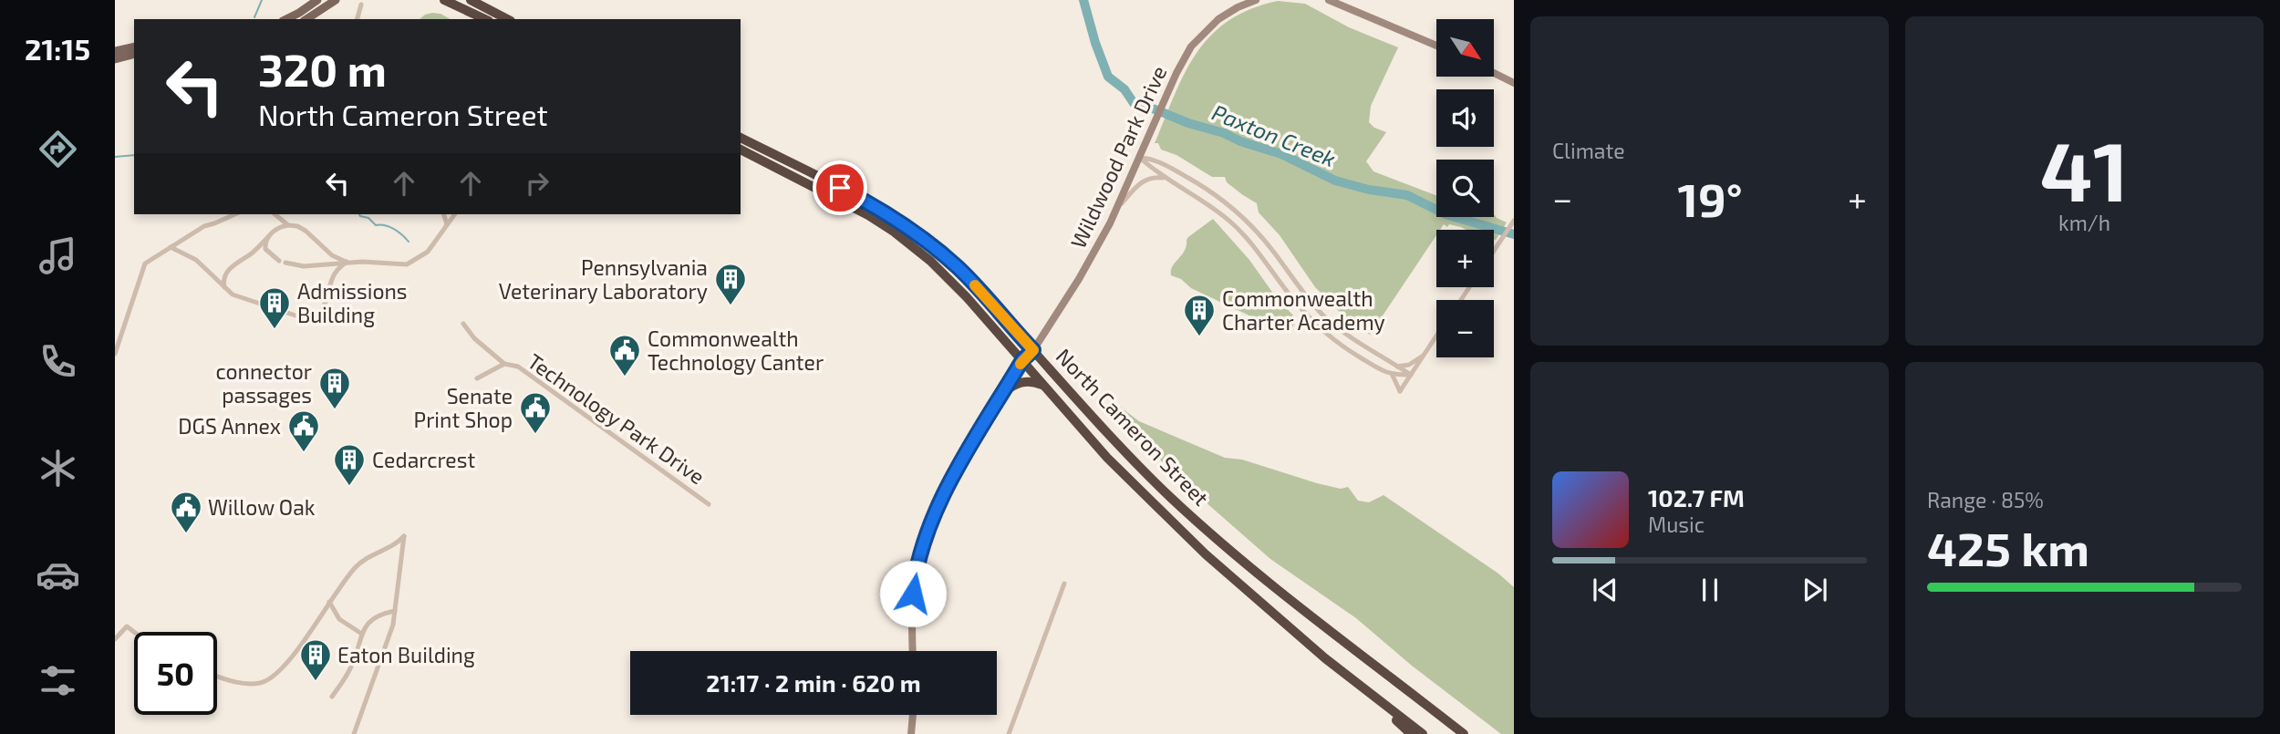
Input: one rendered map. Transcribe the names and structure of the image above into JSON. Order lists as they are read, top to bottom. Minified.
{"streets":{"highway":["North Cameron Street"],"street":["Wildwood Park Drive","Technology Park Drive"]},"crossings":[["Wildwood Park Drive","North Cameron Street"]],"water":["Paxton Creek"],"places":{"building":["Pennsylvania Veterinary Laboratory","Admissions Building","Commonwealth Charter Academy","connector passages","Cedarcrest","Eaton Building"],"public building":["Commonwealth Technology Canter","Senate Print Shop","DGS Annex","Willow Oak"]},"north":"bottom right","page":{"tabs":"21:15","tile":["Climate",["41","km/h"],["Range · 85%","425 km"]],"map_buttons":["+","−"],"turn":["320 m","North Cameron Street"],"heat":["−","19°","+"],"song":["102.7 FM","Music"],"limit":"50","trip":"21:17 · 2 min · 620 m"}}
